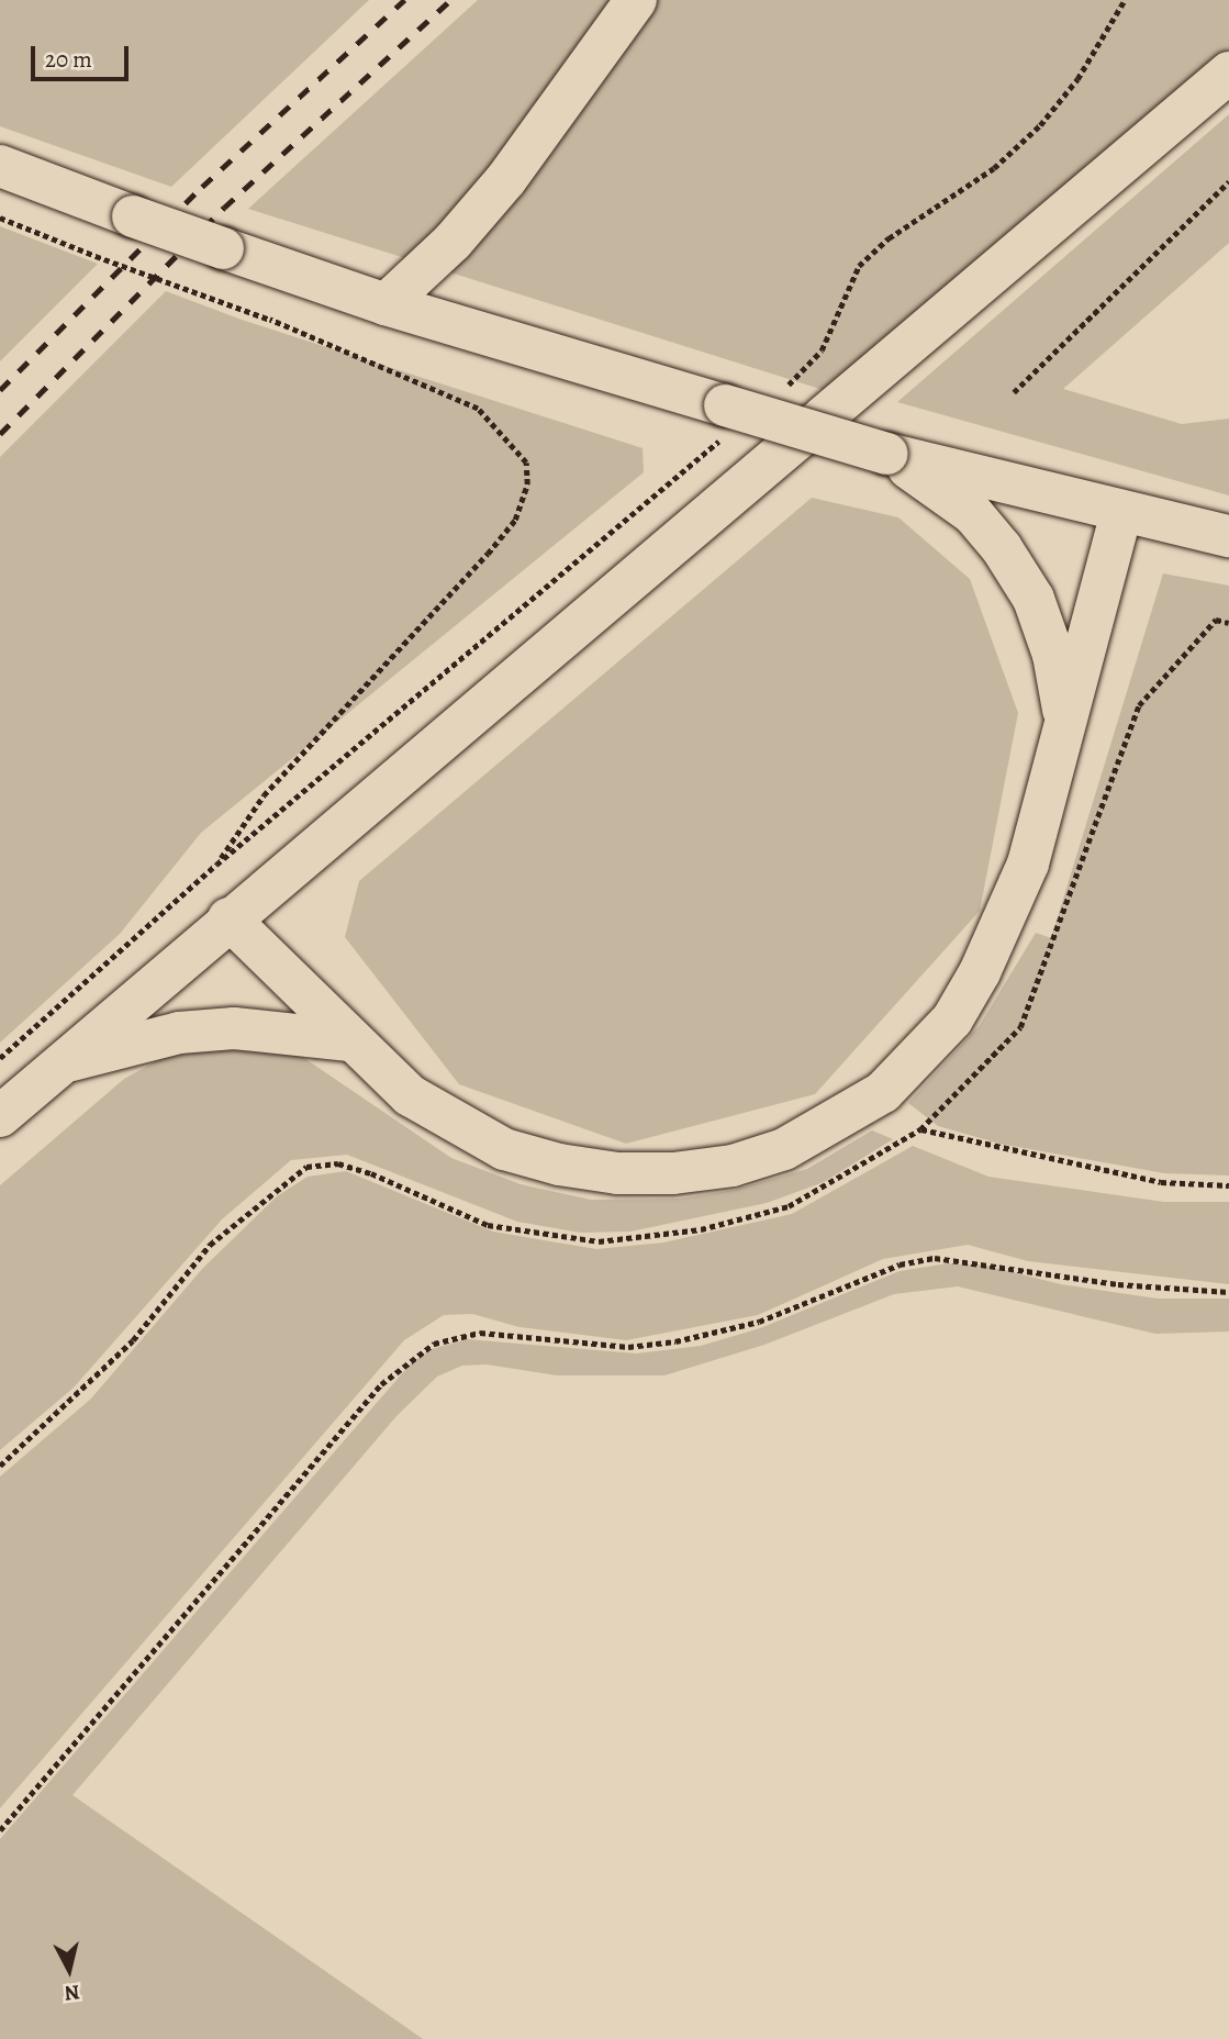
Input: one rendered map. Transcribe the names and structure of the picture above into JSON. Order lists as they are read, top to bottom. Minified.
{"scale_bar":"20 m","north":"bottom"}
